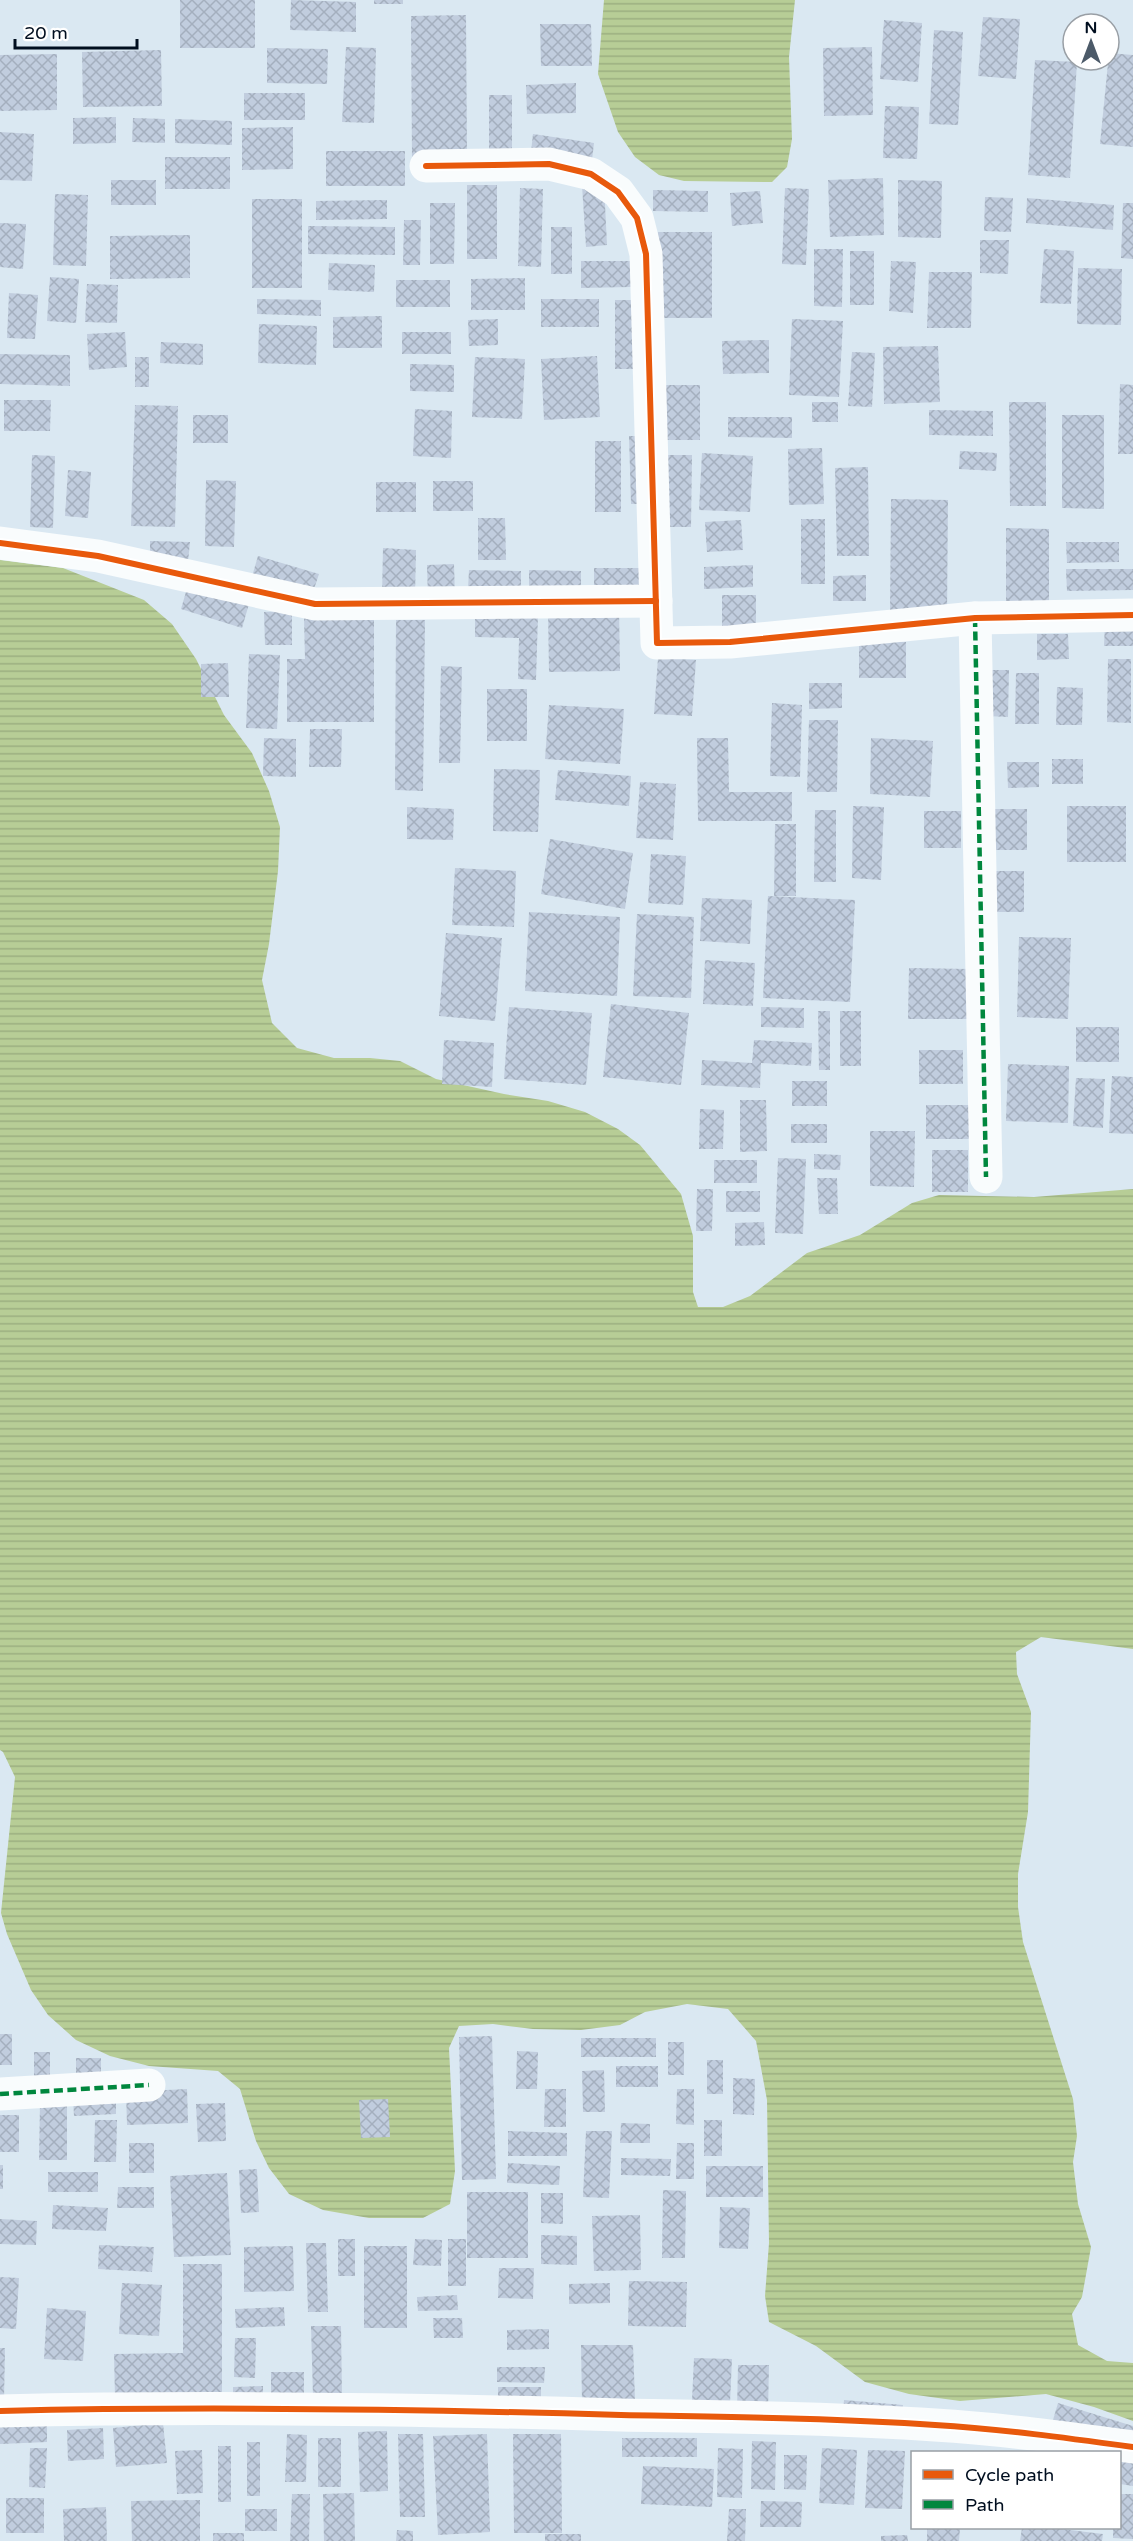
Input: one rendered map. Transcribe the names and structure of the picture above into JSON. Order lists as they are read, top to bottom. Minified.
{"legend":["Cycle path","Path"],"scale_bar":"20 m","north":"top"}
